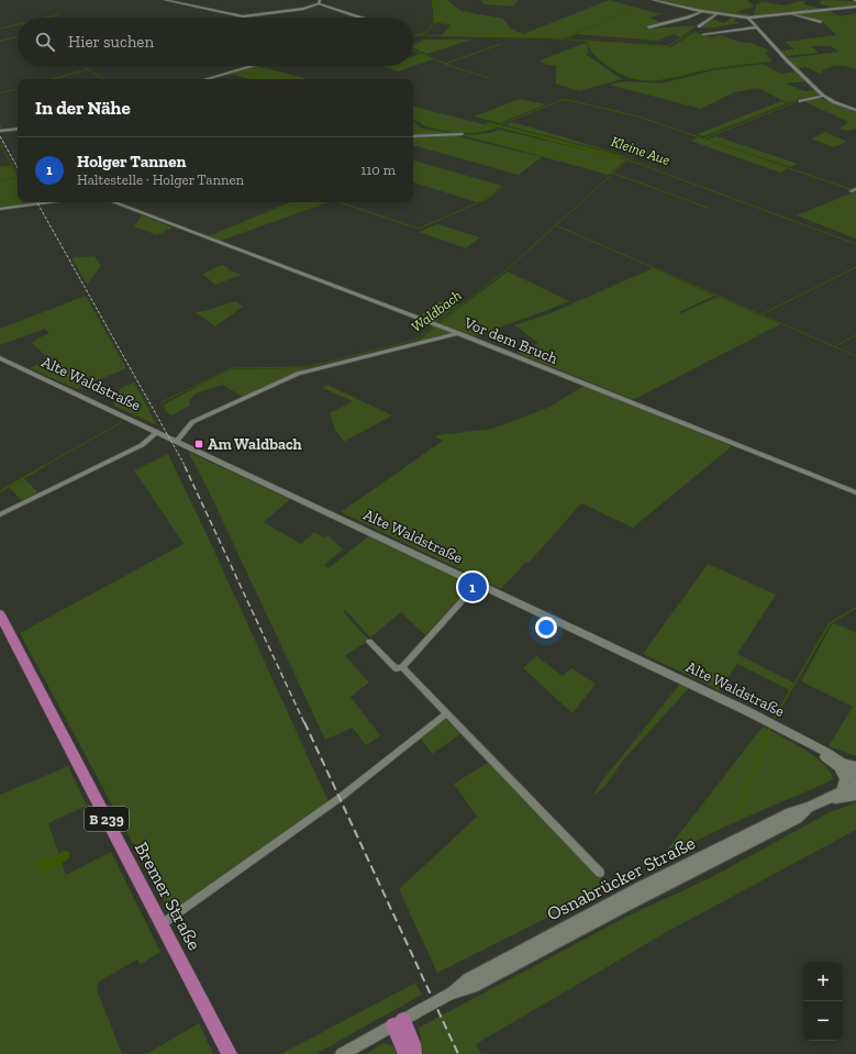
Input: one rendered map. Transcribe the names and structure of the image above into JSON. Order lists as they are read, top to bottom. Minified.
{"streets":{"main road":["B 239","Osnabrücker Straße","Bremer Straße"],"street":["Vor dem Bruch","Alte Waldstraße"]},"water":["Kleine Aue","Waldbach"],"places":{"transit":["Am Waldbach"]},"page":{"search":"Hier suchen","heading":"In der Nähe","list":[{"mark":"1","name":"Holger Tannen","note":"Haltestelle · Holger Tannen","value":"110 m"}],"pins":"1","map_buttons":["+","−"]}}
